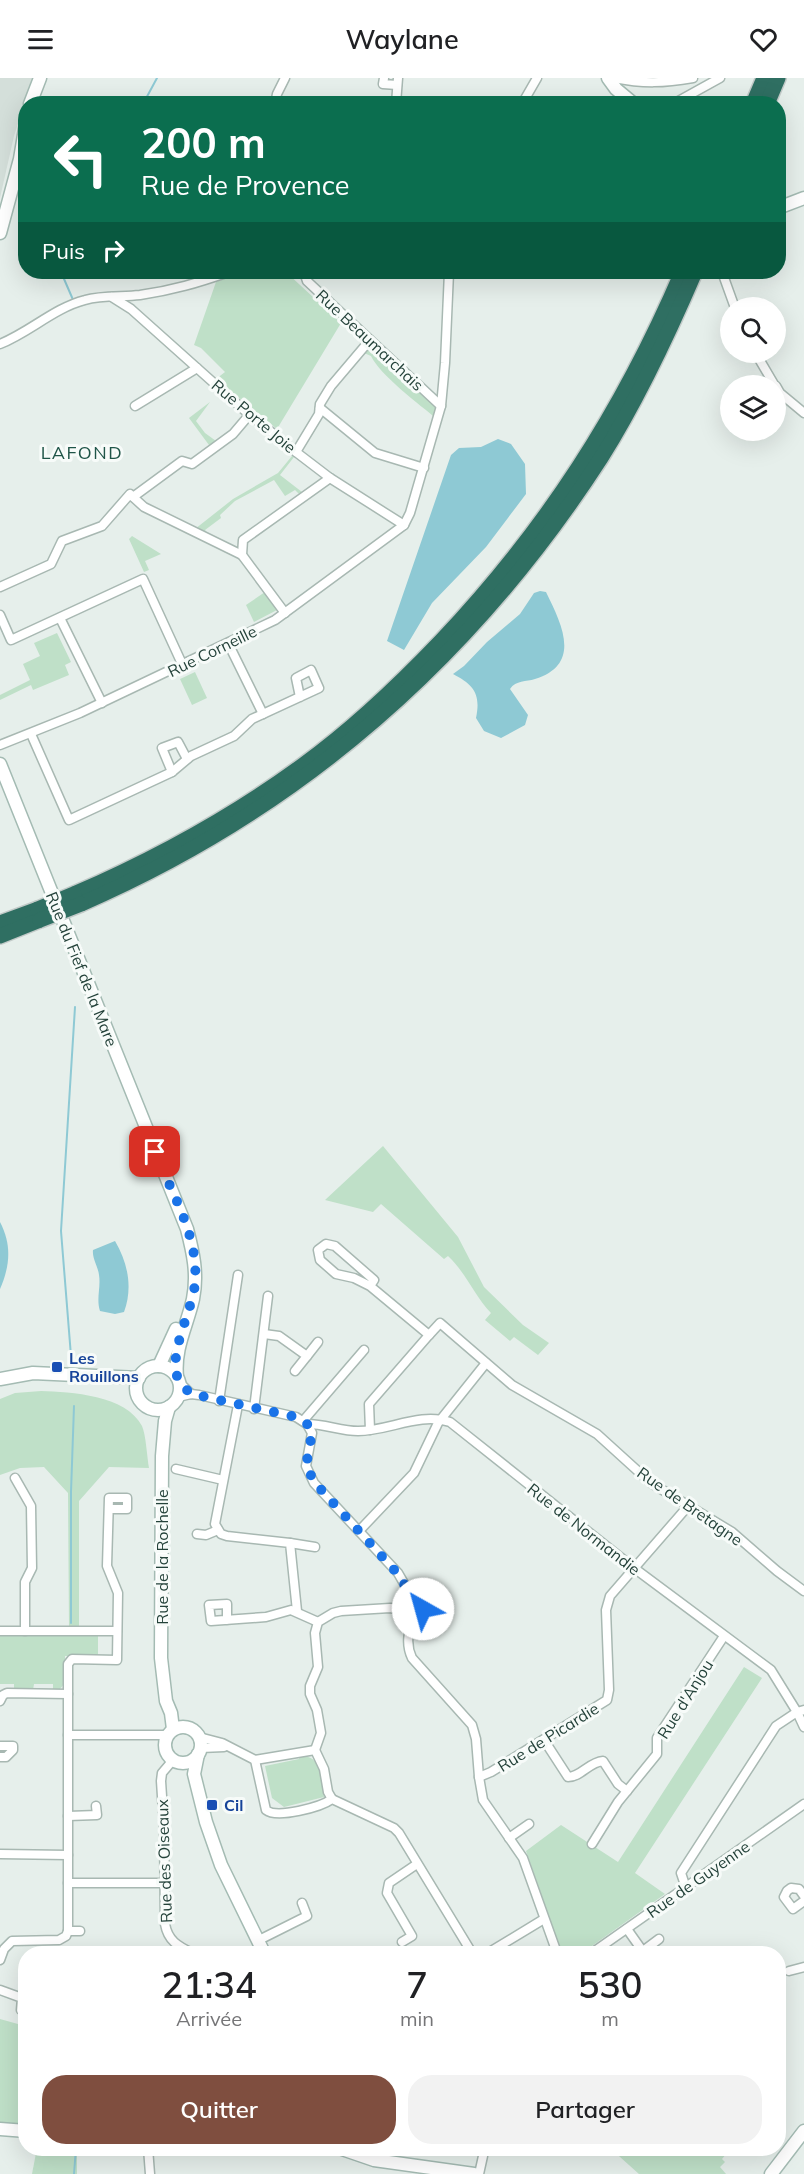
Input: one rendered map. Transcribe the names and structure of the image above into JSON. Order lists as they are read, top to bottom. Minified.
{"streets":{"main road":["Rue du Fief de la Mare","Rue de la Rochelle"],"street":["Rue Beaumarchais","Rue Porte Joie","Rue Corneille","Rue de Bretagne","Rue de Normandie","Rue d'Anjou","Rue de Picardie","Rue des Oiseaux","Rue de Guyenne"]},"crossings":[["Rue Porte Joie","Rue Corneille"],["Rue du Fief de la Mare","Rue de la Rochelle"],["Rue de Bretagne","Rue de Picardie"],["Rue de Normandie","Rue d'Anjou"],["Rue de Normandie","Rue de Picardie"],["Rue de la Rochelle","Rue des Oiseaux"]],"districts":["LAFOND"],"places":{"transit":["Les Rouillons","Cil"]},"page":{"header":"Waylane","turn":["200 m","Rue de Provence"],"then":"Puis","eta":["21:34","Arrivée","7","min","530","m"],"buttons":["Quitter","Partager"]}}
